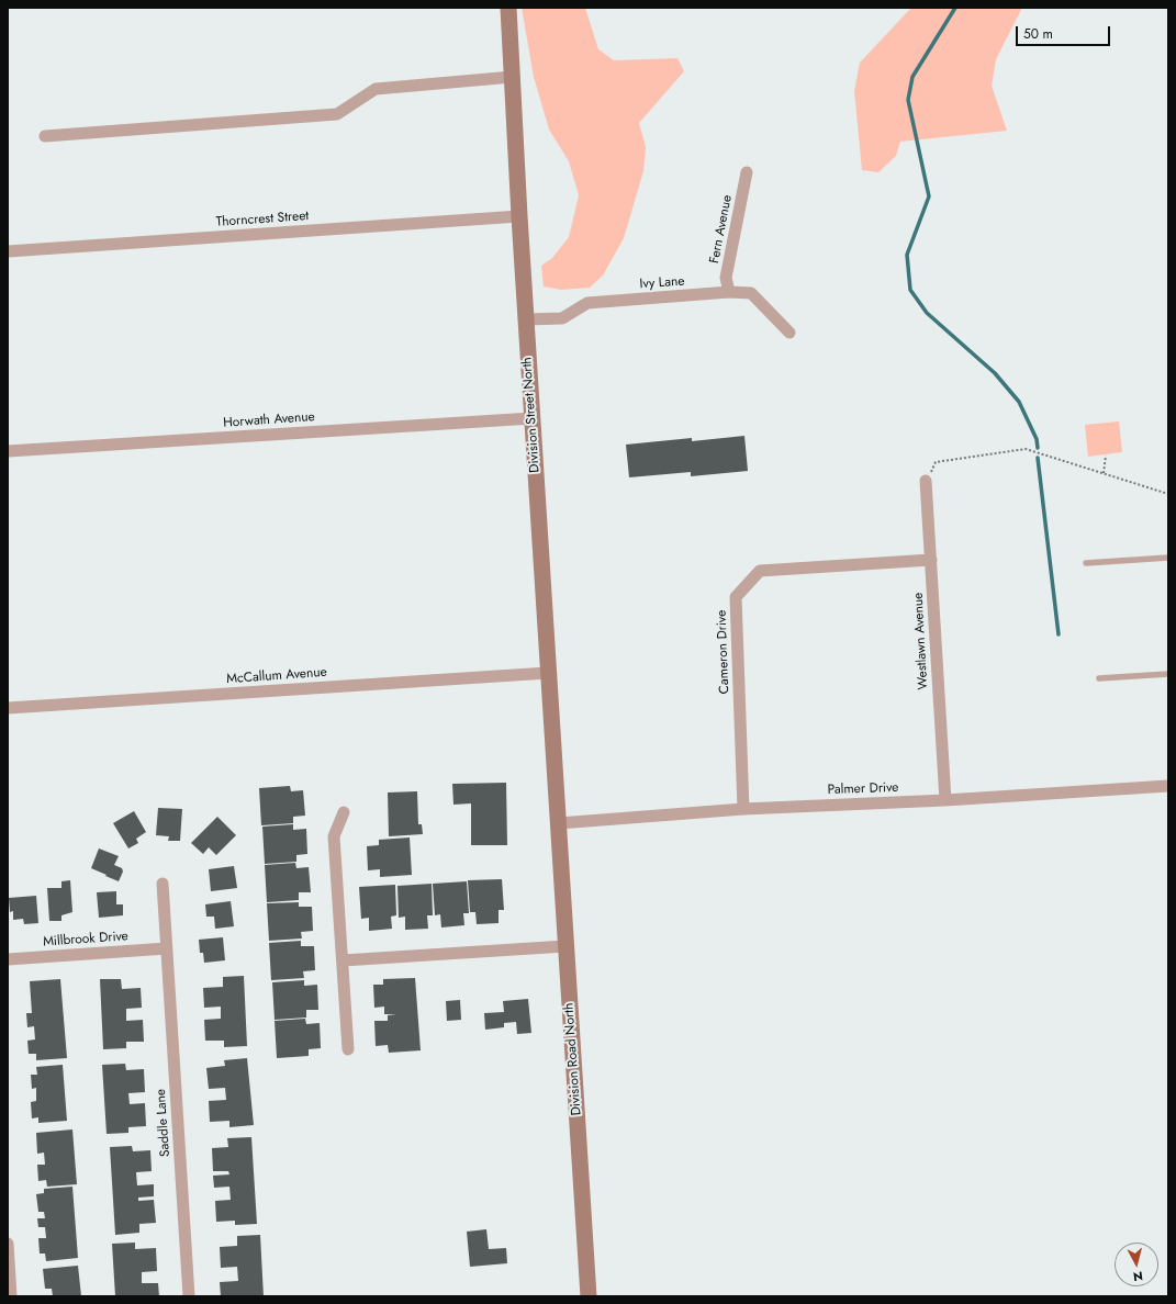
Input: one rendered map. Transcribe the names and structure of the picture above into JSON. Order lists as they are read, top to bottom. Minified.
{"streets":{"main road":["Division Street North","Division Road North"],"street":["Thorncrest Street","Fern Avenue","Ivy Lane","Horwath Avenue","Westlawn Avenue","Cameron Drive","McCallum Avenue","Palmer Drive","Millbrook Drive","Saddle Lane"]},"crossings":[["Thorncrest Street","Division Street North"],["Fern Avenue","Ivy Lane"],["Ivy Lane","Division Street North"],["Division Street North","Horwath Avenue"],["Division Street North","McCallum Avenue"],["Division Street North","Palmer Drive"],["Division Street North","Division Road North"],["Westlawn Avenue","Cameron Drive"],["Westlawn Avenue","Palmer Drive"],["Cameron Drive","Palmer Drive"],["Palmer Drive","Division Road North"],["Millbrook Drive","Saddle Lane"]],"scale_bar":"50 m","north":"bottom"}
